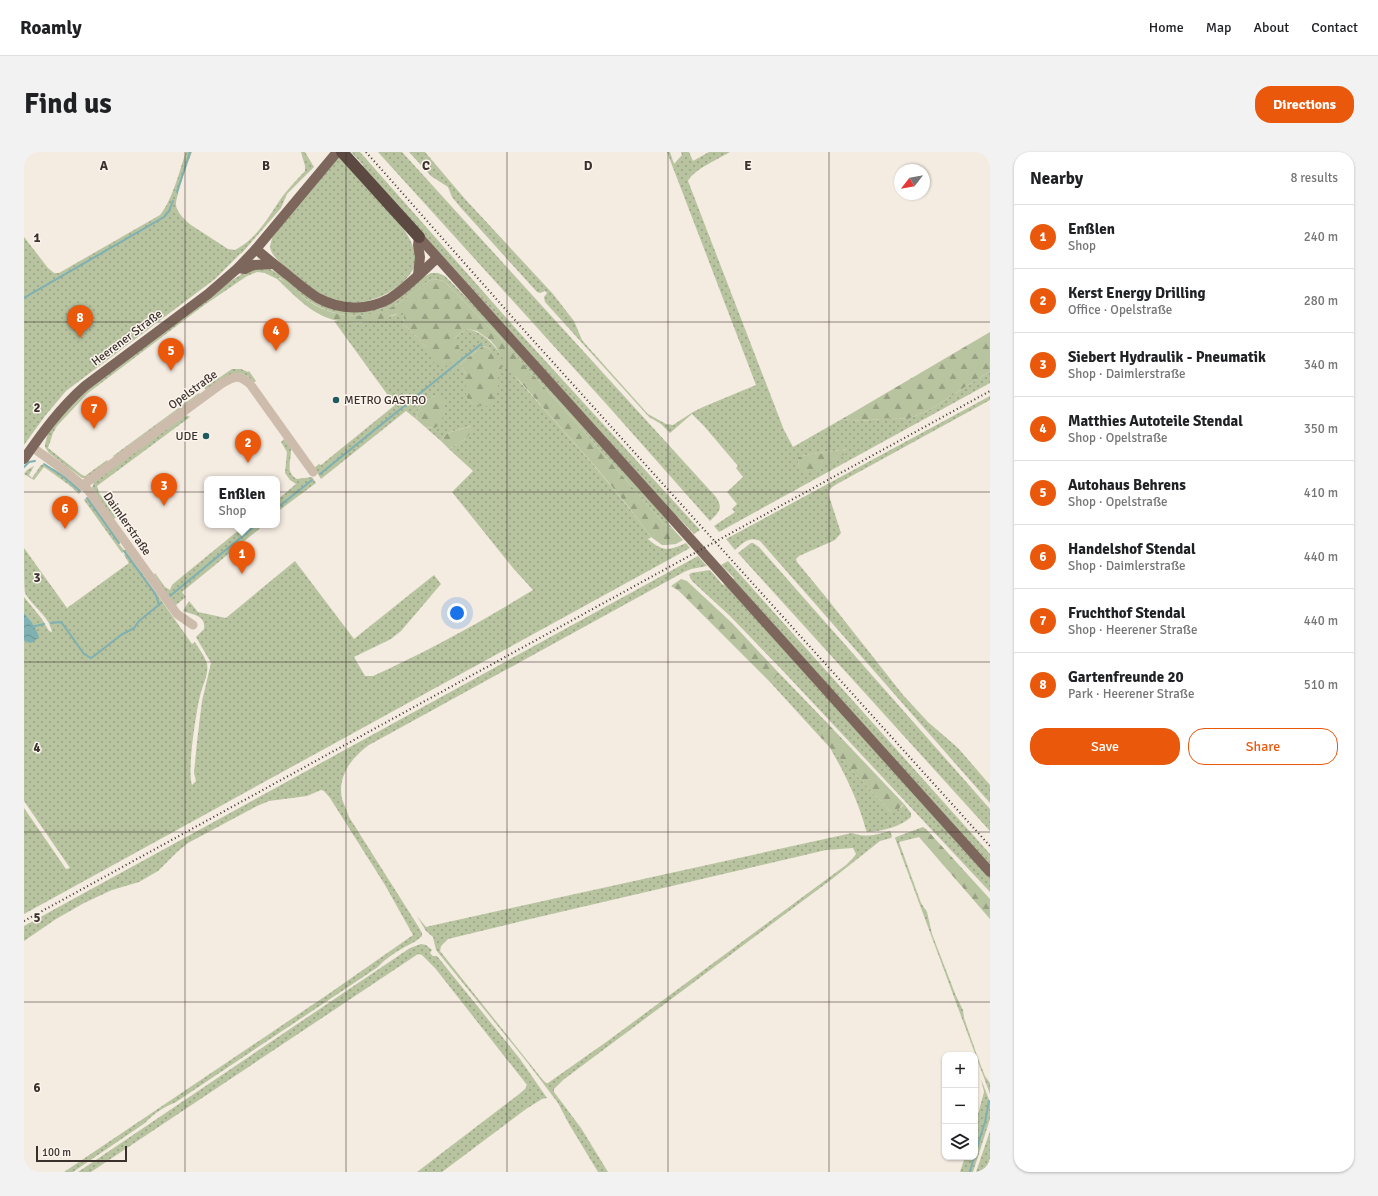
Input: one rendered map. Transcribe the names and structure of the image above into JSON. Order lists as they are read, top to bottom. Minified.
{"streets":{"main road":["Heerener Straße"],"street":["Opelstraße","Daimlerstraße"]},"crossings":[["Heerener Straße","Daimlerstraße"],["Opelstraße","Daimlerstraße"]],"places":["METRO GASTRO","UDE"],"scale_bar":"100 m","north":"bottom left","page":{"header":"Roamly","nav":["Home","Map","About","Contact"],"buttons":["Directions",["Save","Share"]],"title":"Find us","heading":["Nearby","8 results"],"list":[{"mark":"1","name":"Enßlen","note":"Shop","value":"240 m"},{"mark":"2","name":"Kerst Energy Drilling","note":"Office · Opelstraße","value":"280 m"},{"mark":"3","name":"Siebert Hydraulik - Pneumatik","note":"Shop · Daimlerstraße","value":"340 m"},{"mark":"4","name":"Matthies Autoteile Stendal","note":"Shop · Opelstraße","value":"350 m"},{"mark":"5","name":"Autohaus Behrens","note":"Shop · Opelstraße","value":"410 m"},{"mark":"6","name":"Handelshof Stendal","note":"Shop · Daimlerstraße","value":"440 m"},{"mark":"7","name":"Fruchthof Stendal","note":"Shop · Heerener Straße","value":"440 m"},{"mark":"8","name":"Gartenfreunde 20","note":"Park · Heerener Straße","value":"510 m"}],"pins":["8","4","5","7","2","3","6","1"],"popup":["Enßlen","Shop"],"map_buttons":["+","−"],"scale":"100 m"},"grid":{"columns":["A","B","C","D","E"],"rows":["1","2","3","4","5","6"]}}
